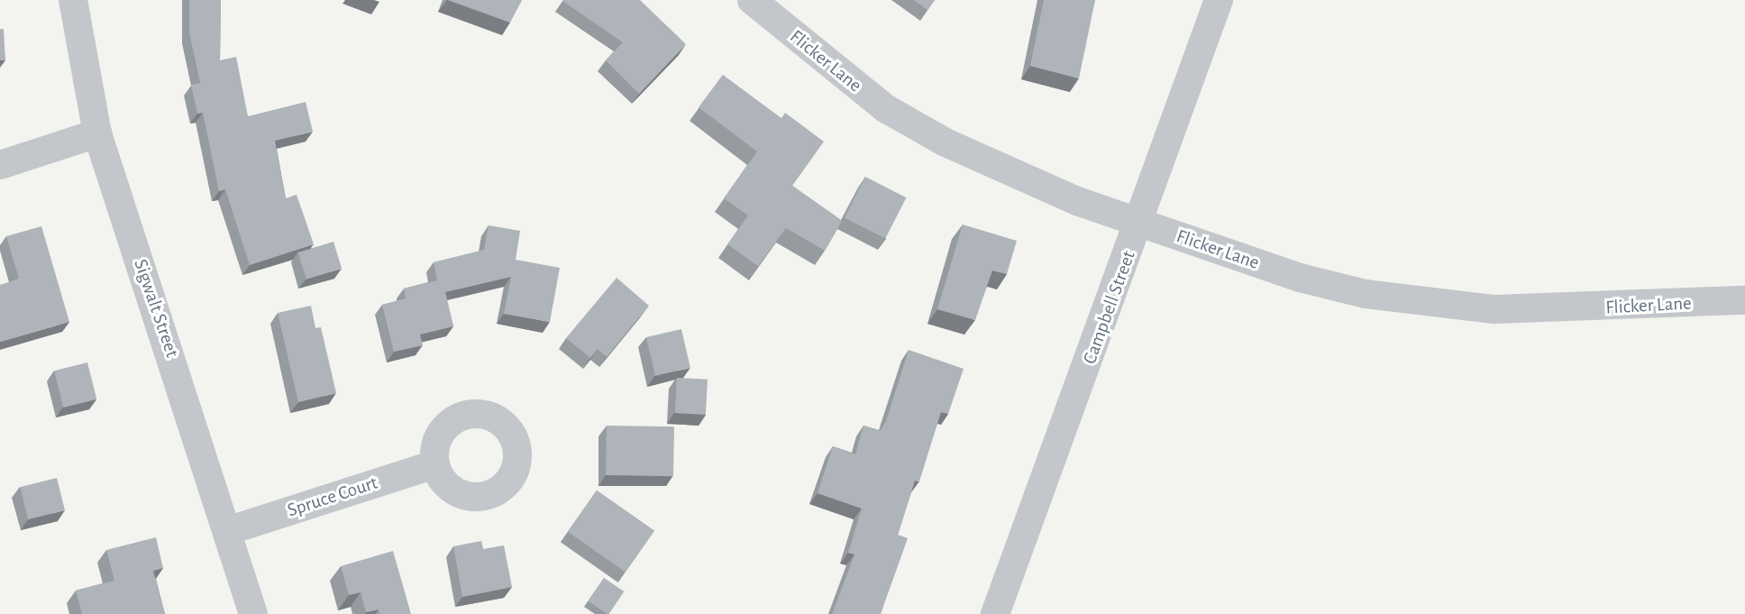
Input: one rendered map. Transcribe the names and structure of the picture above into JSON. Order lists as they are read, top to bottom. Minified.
{"streets":{"street":["Flicker Lane","Campbell Street","Sigwalt Street","Spruce Court"]},"crossings":[["Flicker Lane","Campbell Street"],["Sigwalt Street","Spruce Court"]]}
